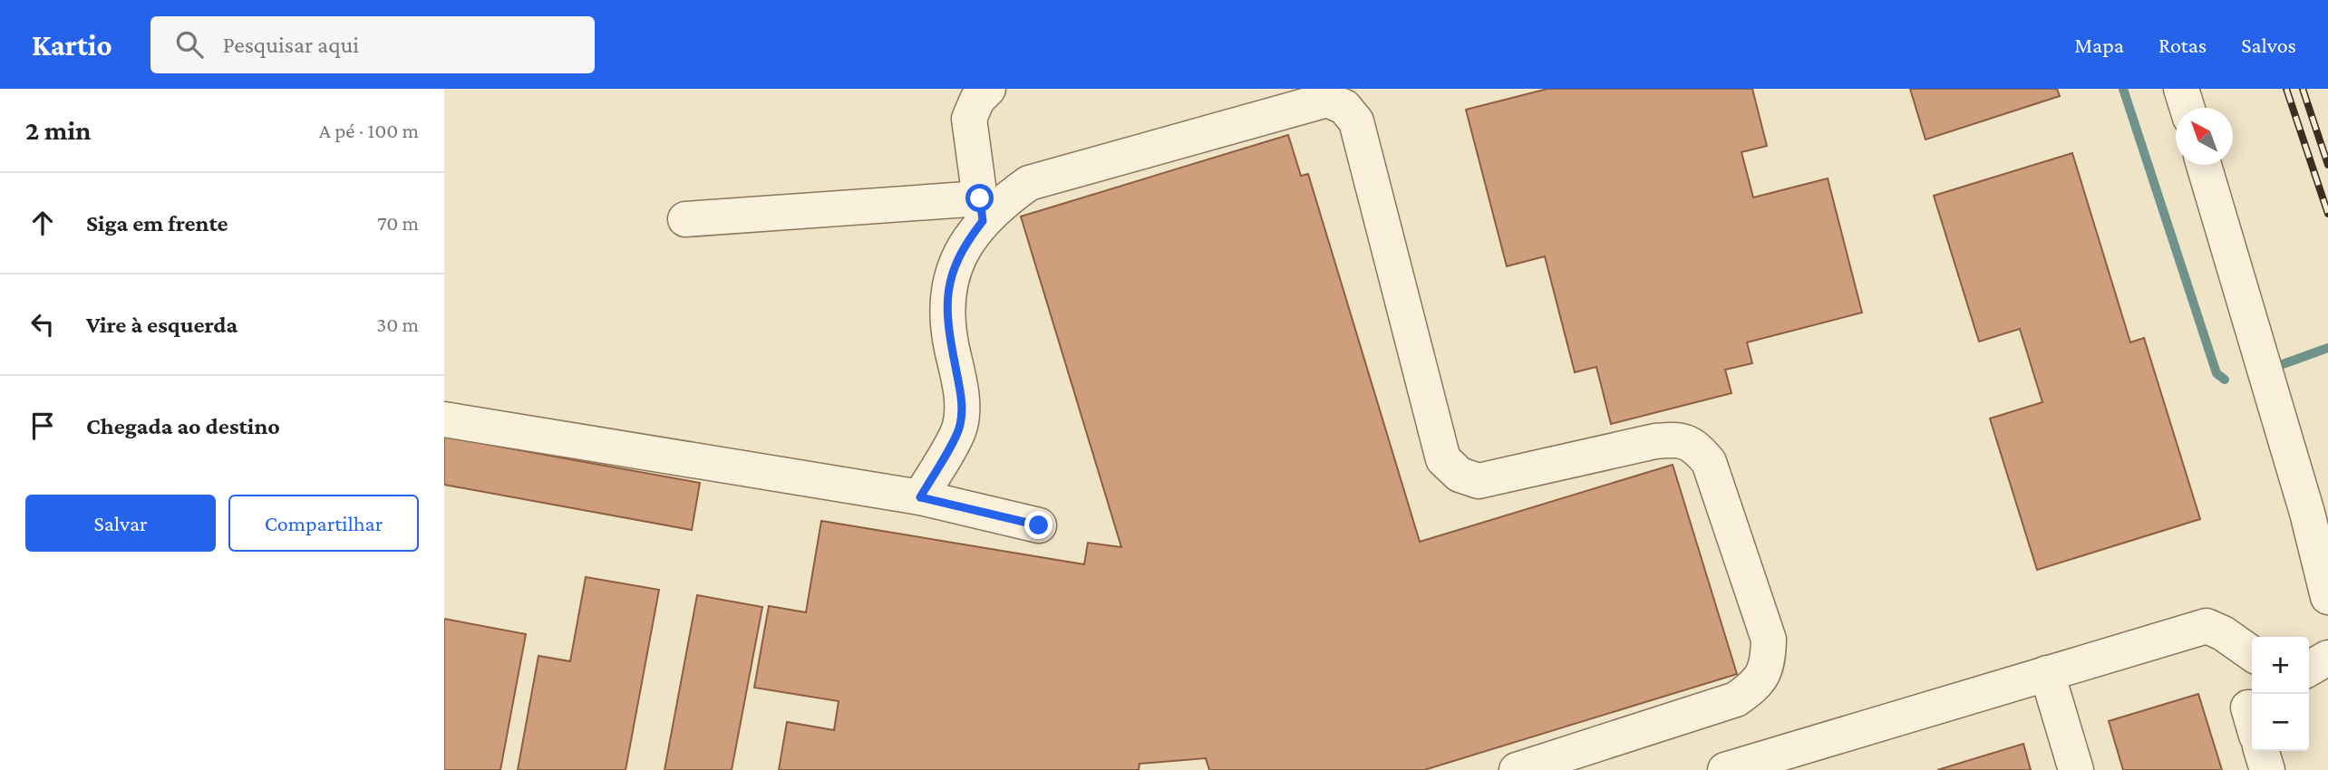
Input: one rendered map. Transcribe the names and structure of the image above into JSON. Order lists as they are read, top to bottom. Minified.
{"north":"top left","page":{"header":"Kartio","search":"Pesquisar aqui","nav":["Mapa","Rotas","Salvos"],"heading":["2 min","A pé · 100 m"],"list":[["Siga em frente","70 m"],["Vire à esquerda","30 m"],"Chegada ao destino"],"buttons":["Salvar","Compartilhar"],"map_buttons":["+","−"]}}
